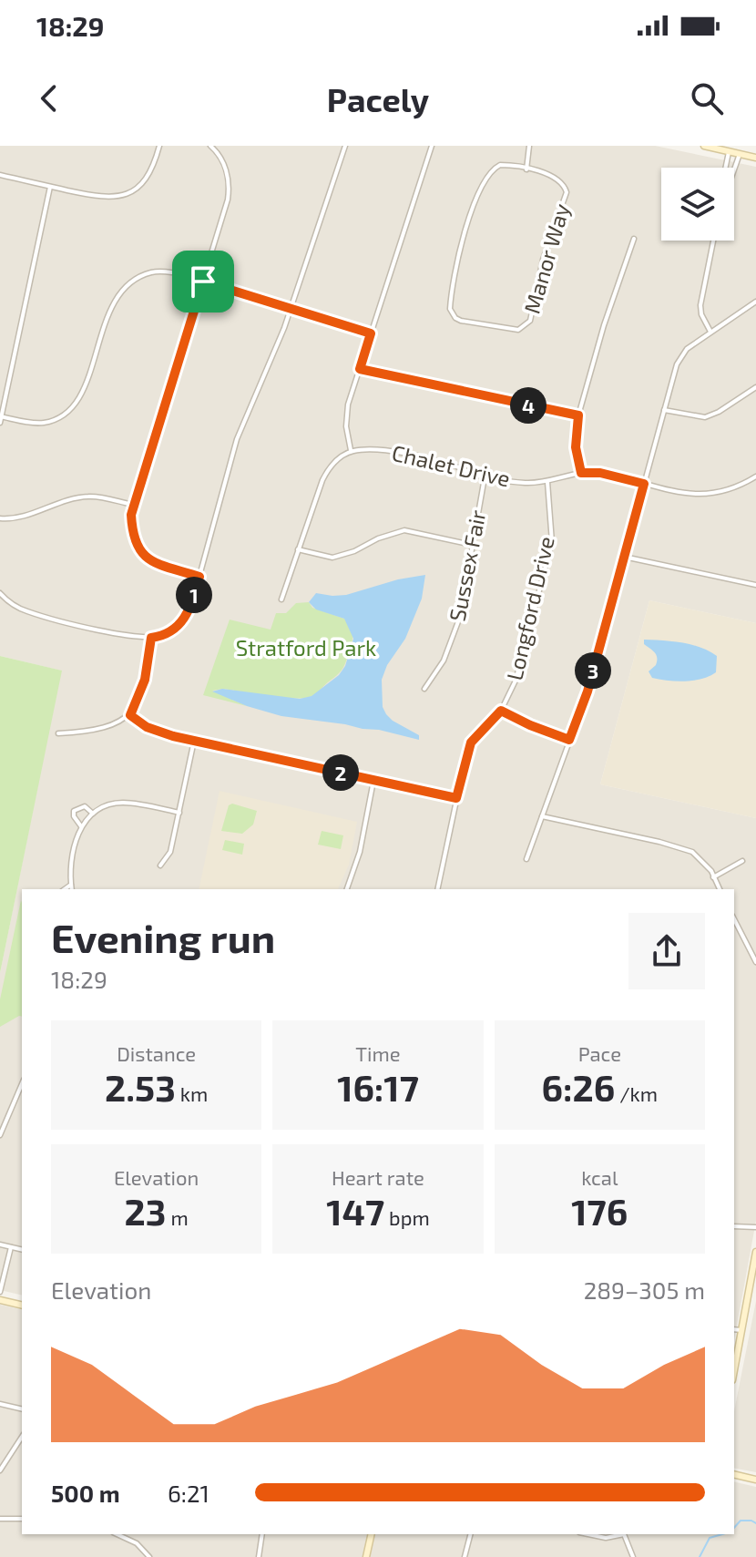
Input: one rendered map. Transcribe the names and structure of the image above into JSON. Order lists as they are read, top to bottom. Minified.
{"streets":{"street":["Manor Way","Chalet Drive","Sussex Fair","Longford Drive"]},"crossings":[["Chalet Drive","Sussex Fair"],["Chalet Drive","Longford Drive"]],"parks":["Stratford Park"],"page":{"status":"18:29","header":"Pacely","pins":["4","1","3","2"],"heading":["Evening run","18:29"],"stats":[["Distance","2.53 km"],["Time","16:17"],["Pace","6:26 /km"],["Elevation","23 m"],["Heart rate","147 bpm"],["kcal","176"]],"chart":["Elevation","289–305 m"],"list":[{"name":"500 m","note":"6:21"}]}}
